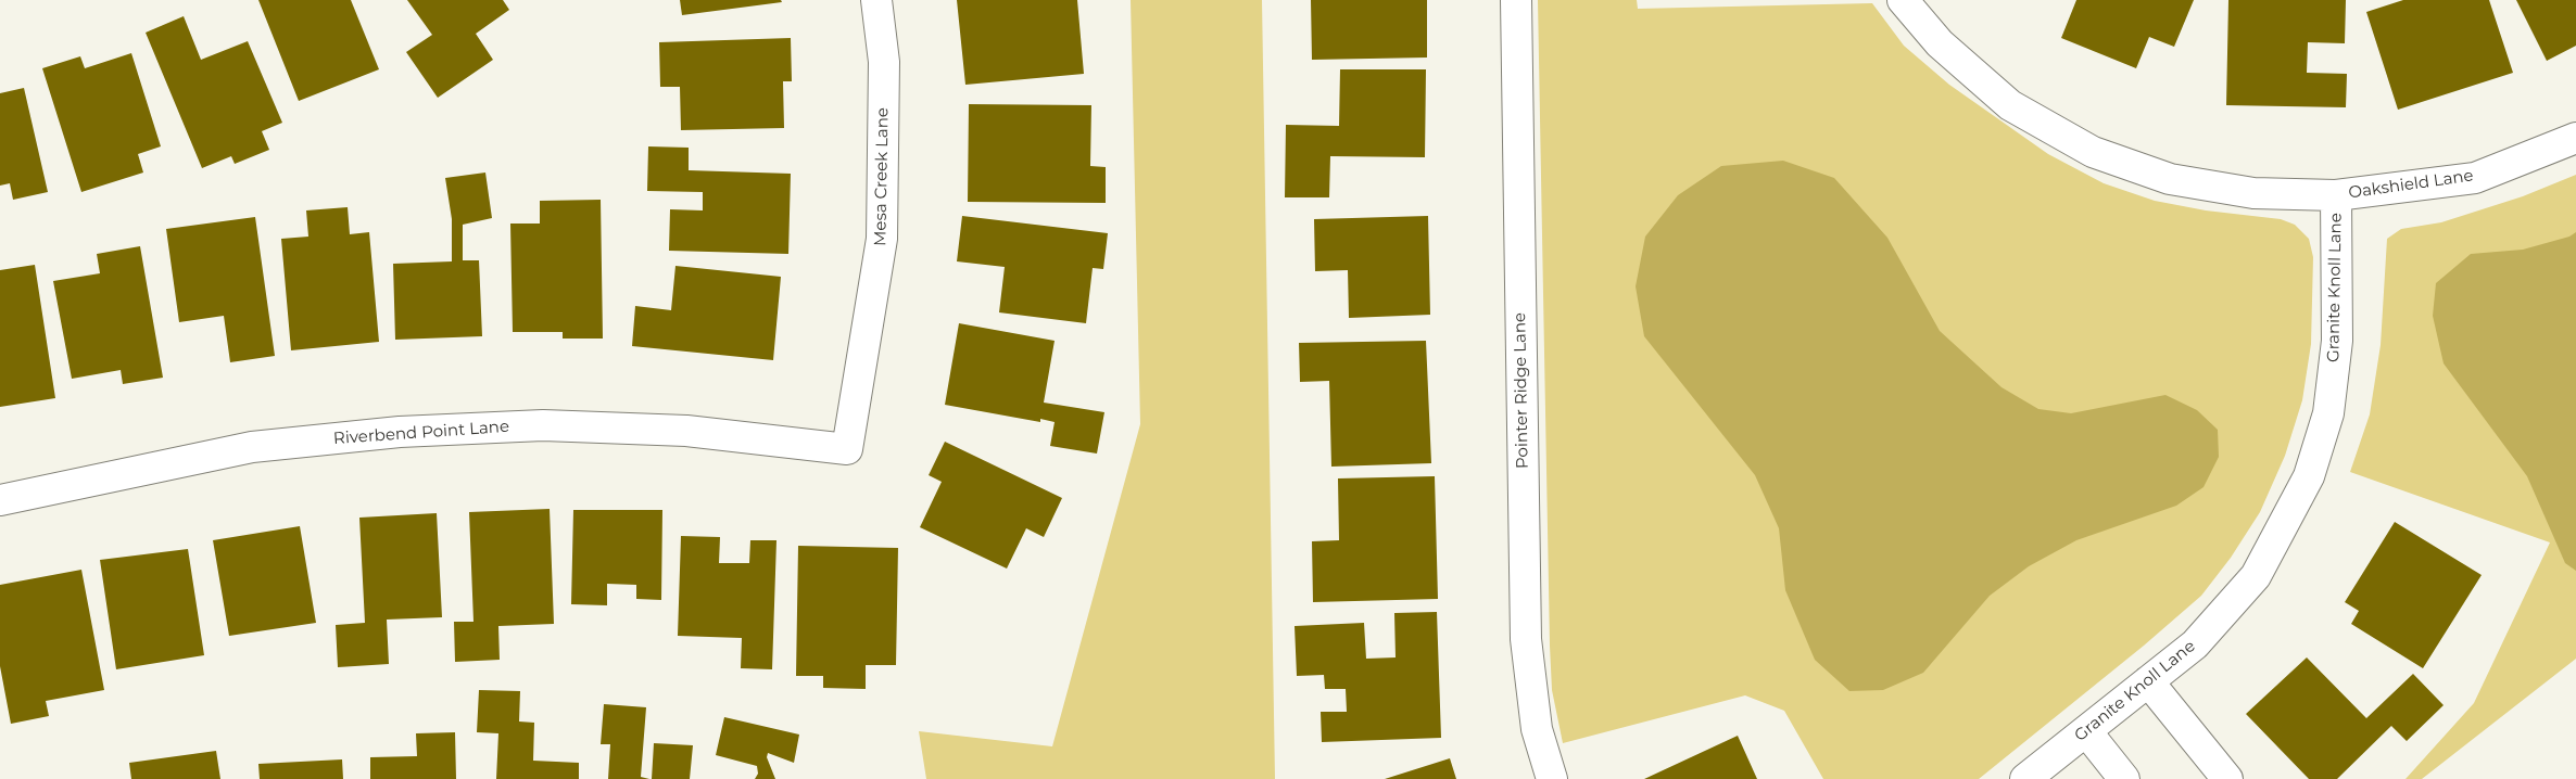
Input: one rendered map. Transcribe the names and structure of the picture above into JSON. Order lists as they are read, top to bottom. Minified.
{"streets":{"street":["Mesa Creek Lane","Oakshield Lane","Granite Knoll Lane","Pointer Ridge Lane","Riverbend Point Lane"]},"crossings":[["Mesa Creek Lane","Riverbend Point Lane"],["Oakshield Lane","Granite Knoll Lane"]]}
